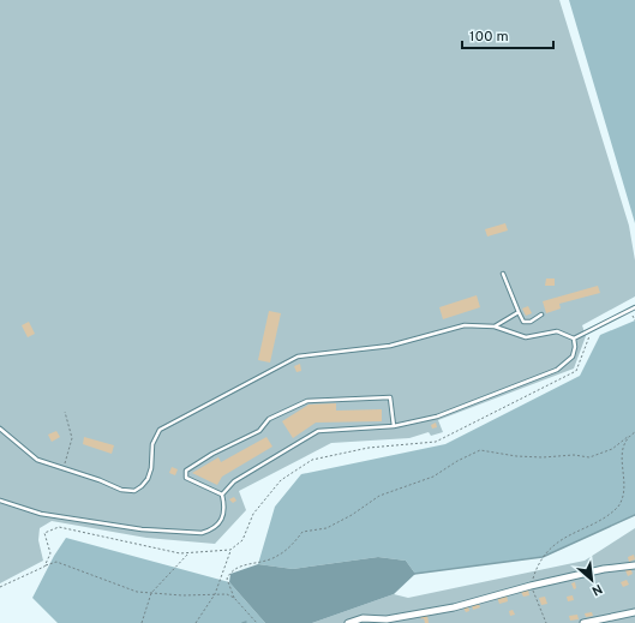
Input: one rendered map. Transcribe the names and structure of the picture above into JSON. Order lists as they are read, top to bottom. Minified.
{"scale_bar":"100 m","north":"bottom right"}
